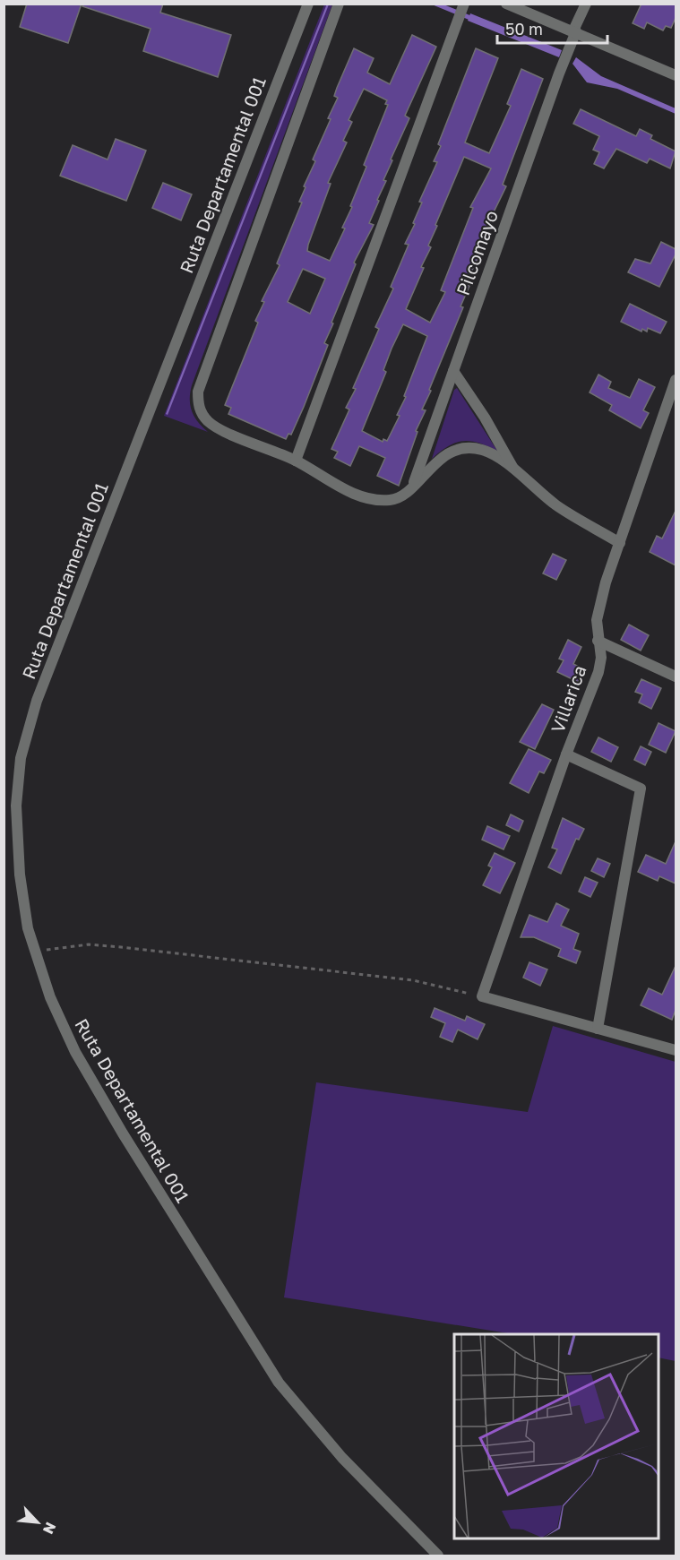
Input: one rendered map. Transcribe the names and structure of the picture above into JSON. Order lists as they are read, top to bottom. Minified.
{"streets":{"street":["Ruta Departamental 001","Pilcomayo","Villarica"]},"scale_bar":"50 m","north":"bottom right"}
